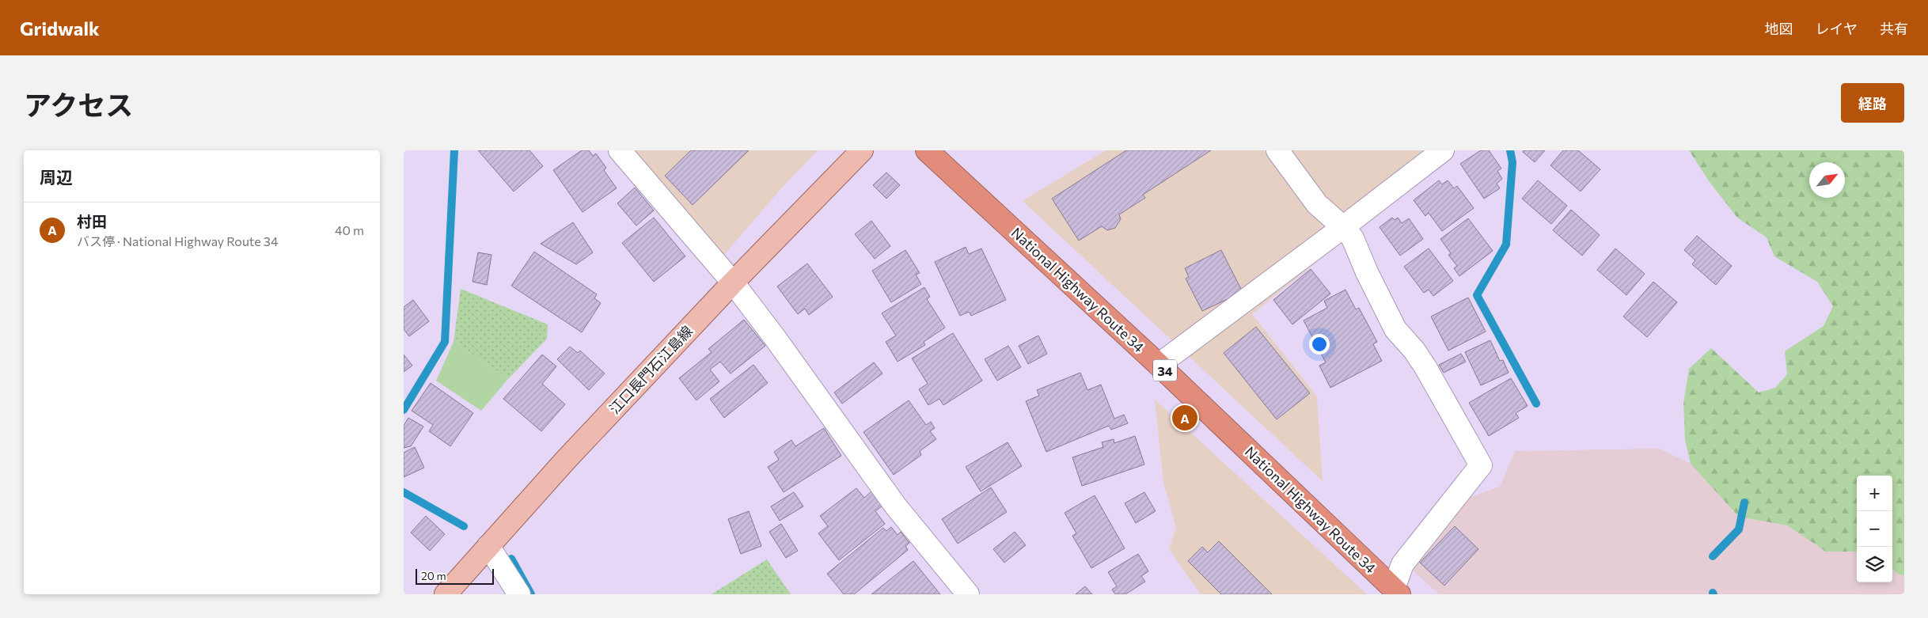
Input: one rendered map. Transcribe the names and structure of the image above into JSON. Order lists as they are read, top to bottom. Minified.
{"streets":{"highway":["National Highway Route 34","34"],"main road":["江口長門石江島線"]},"scale_bar":"20 m","north":"top right","page":{"header":"Gridwalk","nav":["地図","レイヤ","共有"],"title":"アクセス","buttons":"経路","heading":"周辺","list":[{"mark":"A","name":"村田","note":"バス停 · National Highway Route 34","value":"40 m"}],"pins":"A","map_buttons":["+","−"],"scale":"20 m"}}
